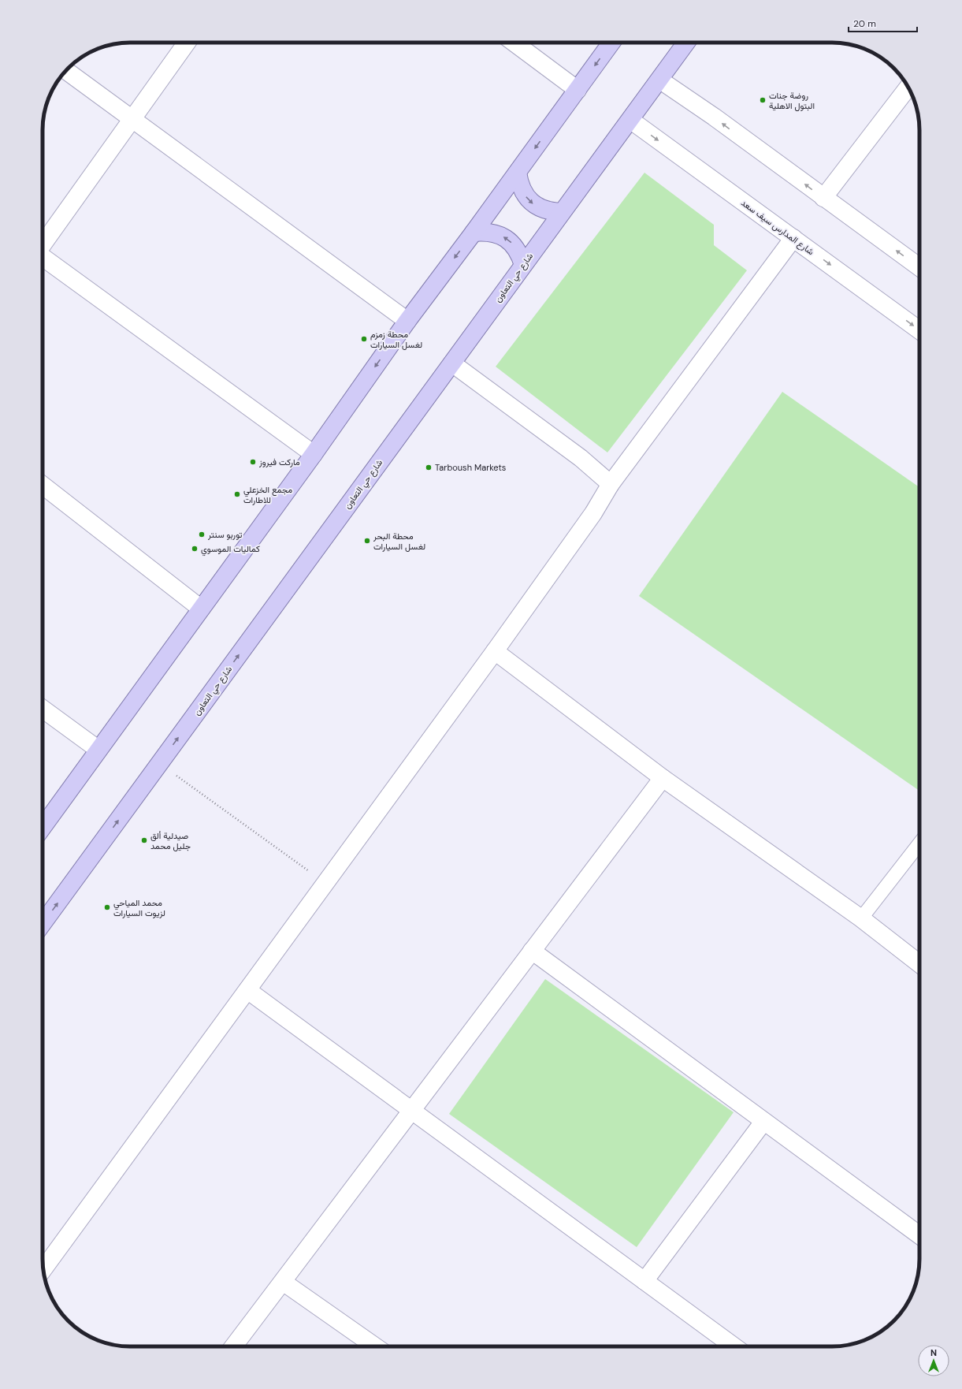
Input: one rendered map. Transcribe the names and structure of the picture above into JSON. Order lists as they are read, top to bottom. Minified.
{"streets":{"main road":["شارع حي التعاون"],"street":["شارع المدارس سيف سعد"]},"crossings":[["شارع المدارس سيف سعد","شارع حي التعاون"]],"places":["روضة جنات البتول الاهلية","محطة زمزم لغسل السيارات","ماركت فيروز","Tarboush Markets","مجمع الخزعلي للاطارات","توربو سنتر","محطة البحر لغسل السيارات","كماليات الموسوي","صيدلية ألق جليل محمد","محمد المياحي لزيوت السيارات"],"scale_bar":"20 m","north":"top"}
